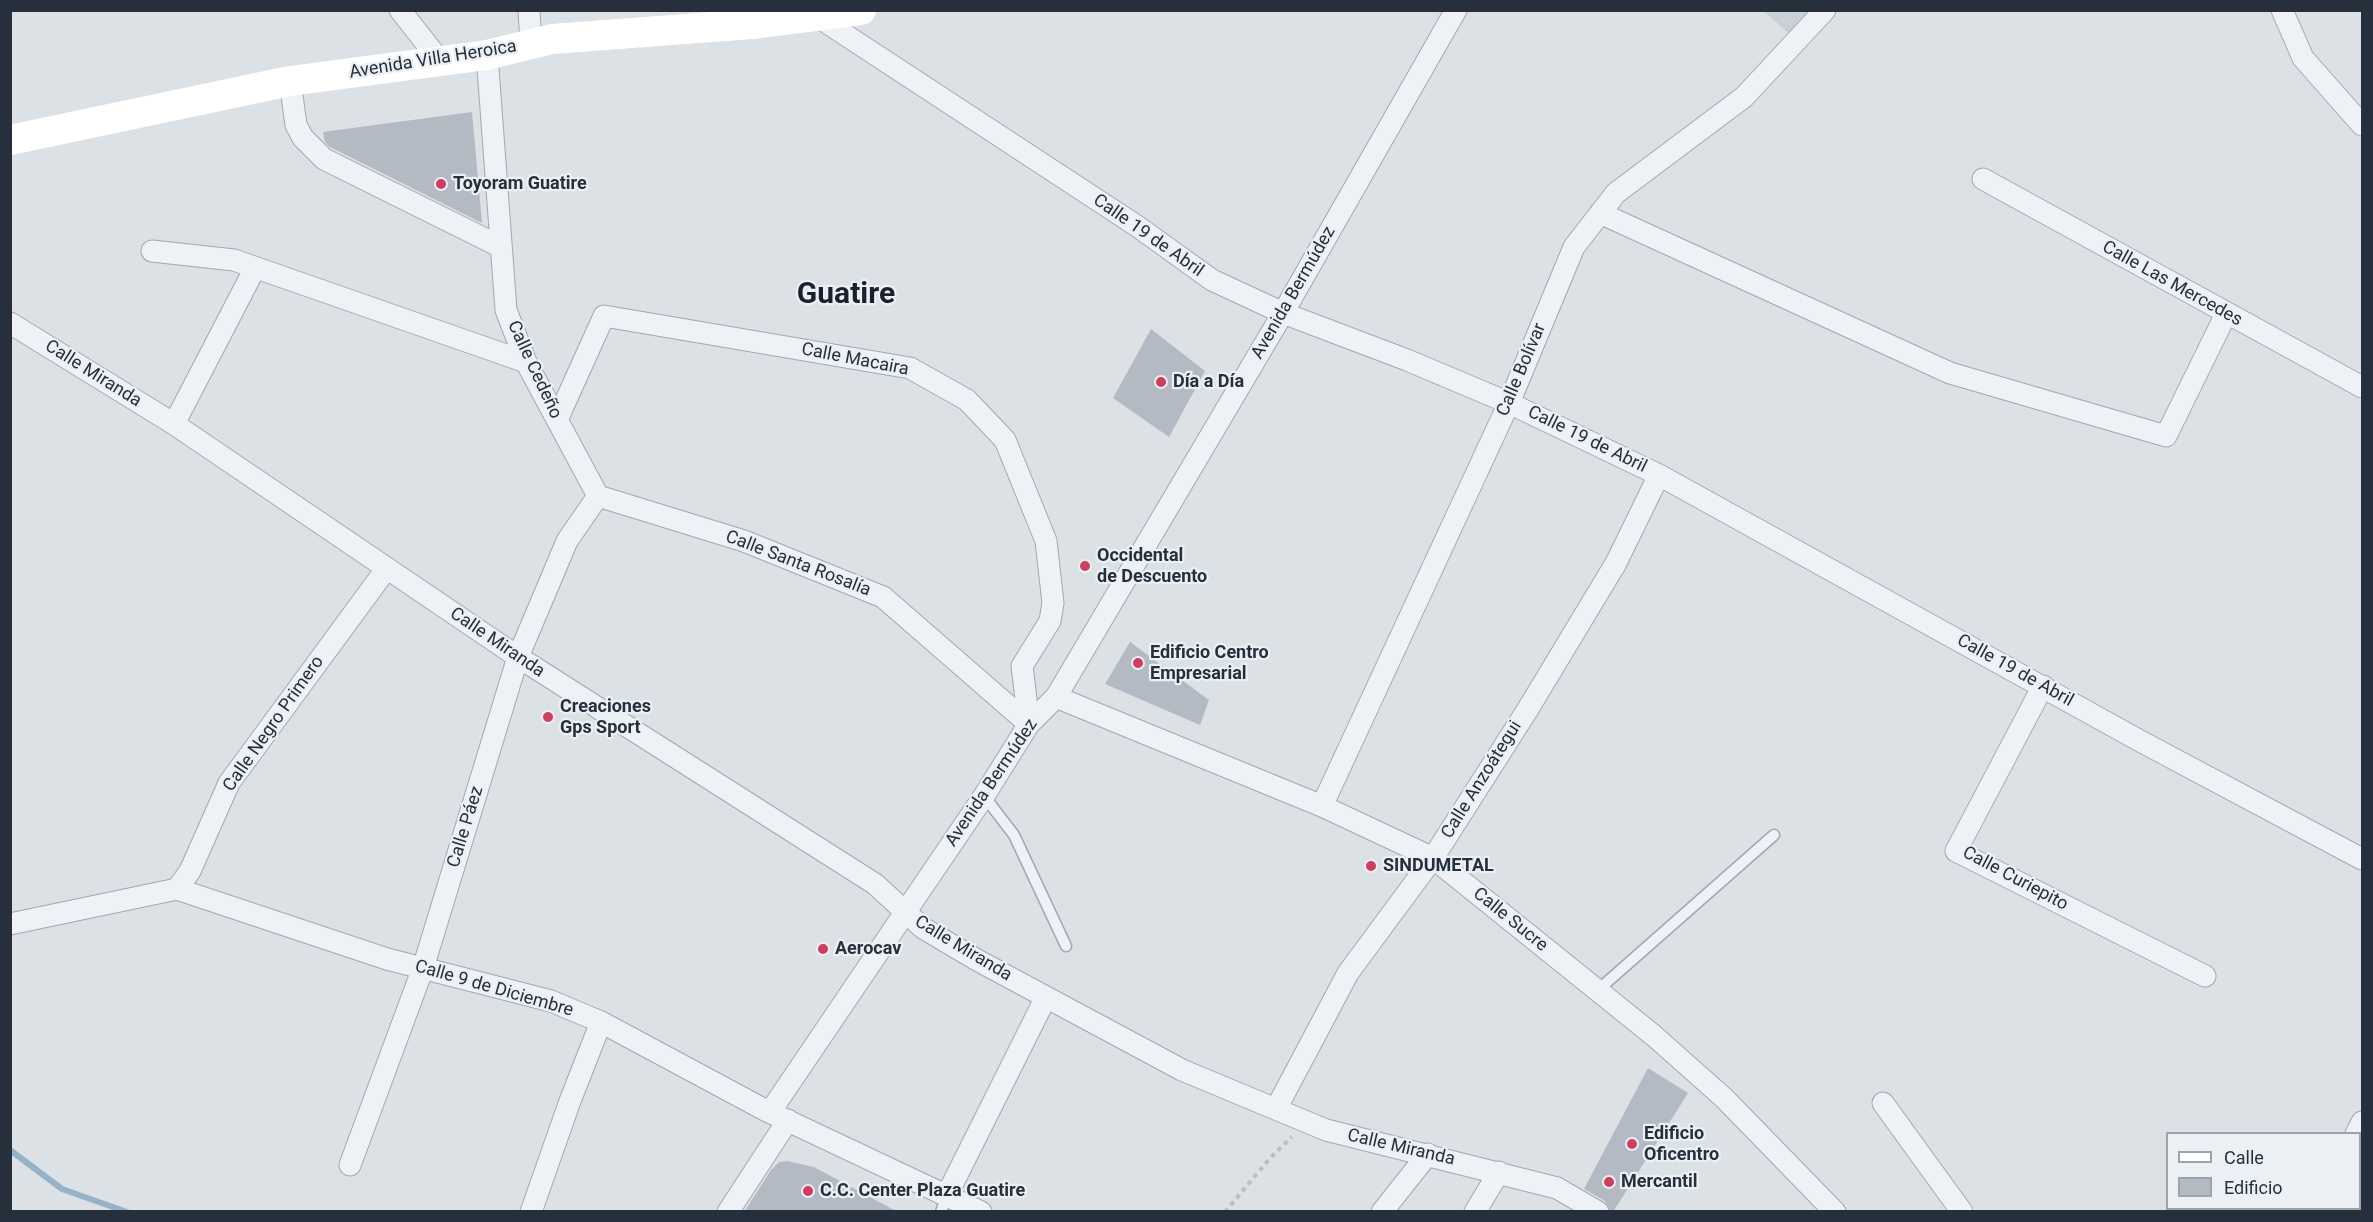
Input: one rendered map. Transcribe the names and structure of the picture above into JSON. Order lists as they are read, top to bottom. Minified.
{"streets":{"main road":["Avenida Villa Heroica"],"street":["Calle 19 de Abril","Calle Las Mercedes","Avenida Bermúdez","Calle Macaira","Calle Cedeño","Calle Bolívar","Calle Miranda","Calle Santa Rosalía","Calle Negro Primero","Calle Anzoátegui","Calle Páez","Calle Curiepito","Calle Sucre","Calle 9 de Diciembre"]},"crossings":[["Avenida Villa Heroica","Calle 19 de Abril"],["Avenida Villa Heroica","Calle Cedeño"],["Calle 19 de Abril","Avenida Bermúdez"],["Calle 19 de Abril","Calle Bolívar"],["Calle 19 de Abril","Calle Anzoátegui"],["Calle 19 de Abril","Calle Curiepito"],["Avenida Bermúdez","Calle Macaira"],["Avenida Bermúdez","Calle Miranda"],["Avenida Bermúdez","Calle Santa Rosalía"],["Avenida Bermúdez","Calle Sucre"],["Avenida Bermúdez","Calle 9 de Diciembre"],["Calle Macaira","Calle Cedeño"],["Calle Macaira","Calle Santa Rosalía"],["Calle Cedeño","Calle Santa Rosalía"],["Calle Cedeño","Calle Páez"],["Calle Bolívar","Calle Sucre"],["Calle Miranda","Calle Negro Primero"],["Calle Miranda","Calle Anzoátegui"],["Calle Miranda","Calle Páez"],["Calle Santa Rosalía","Calle Páez"],["Calle Negro Primero","Calle 9 de Diciembre"],["Calle Anzoátegui","Calle Sucre"],["Calle Páez","Calle 9 de Diciembre"]],"districts":["Guatire"],"places":["Toyoram Guatire","Día a Día","Occidental de Descuento","Edificio Centro Empresarial","Creaciones Gps Sport","SINDUMETAL","Aerocav","Edificio Oficentro","Mercantil","C.C. Center Plaza Guatire"],"legend":["Calle","Edificio"]}
